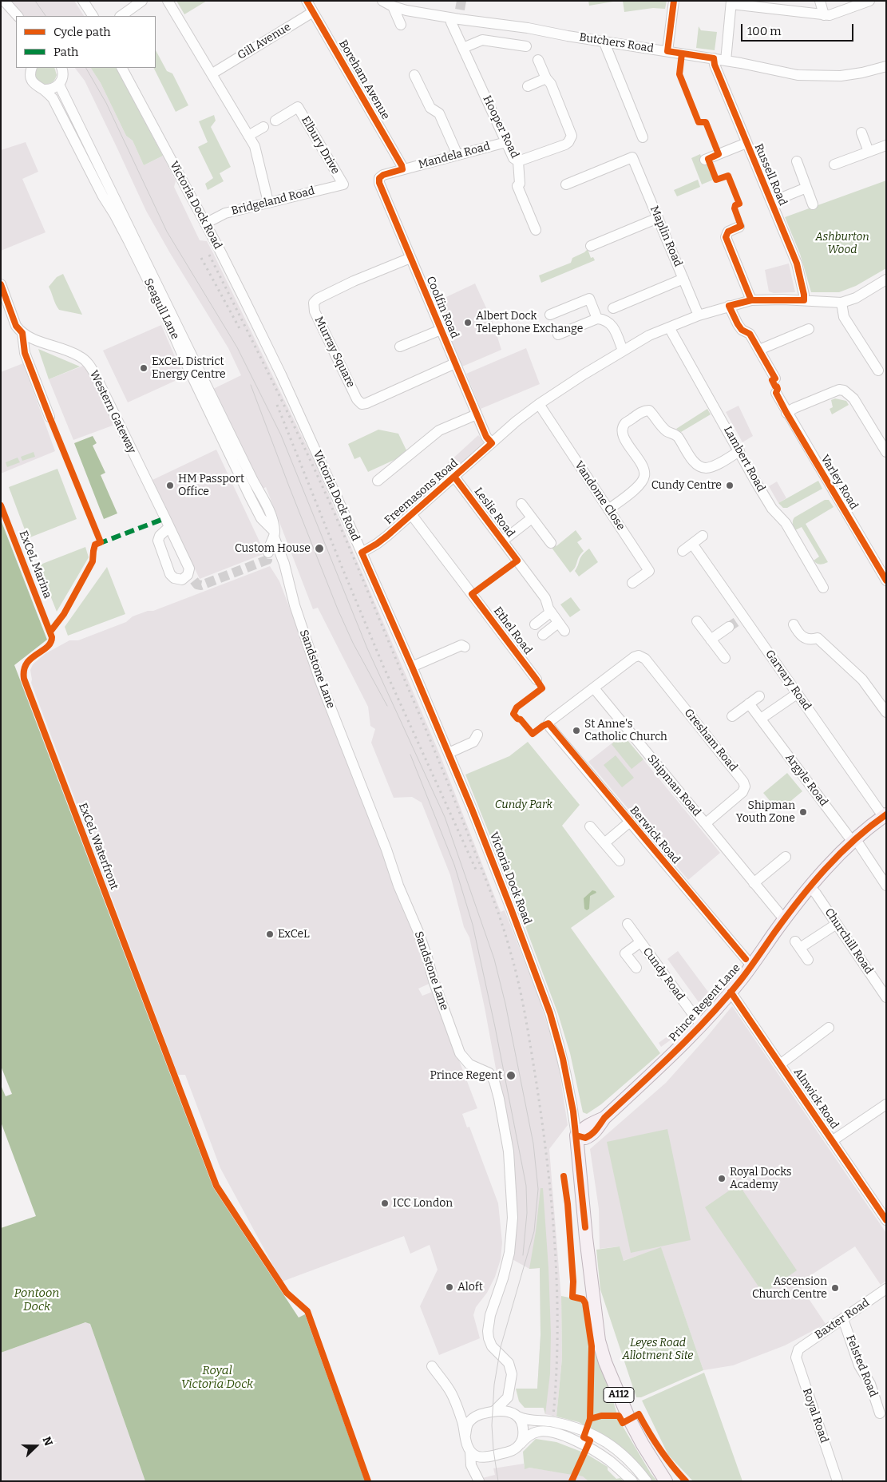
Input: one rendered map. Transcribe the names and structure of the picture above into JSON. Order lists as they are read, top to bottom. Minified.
{"streets":{"main road":["Victoria Dock Road","Prince Regent Lane","A112"],"street":["Gill Avenue","Butchers Road","Boreham Avenue","Hooper Road","Elbury Drive","Mandela Road","Russell Road","Bridgeland Road","Maplin Road","Coolfin Road","Seagull Lane","Murray Square","Western Gateway","Lambert Road","Varley Road","Freemasons Road","Vandome Close","Leslie Road","Ethel Road","Sandstone Lane","Garvary Road","Gresham Road","Argyle Road","Shipman Road","Berwick Road","Churchill Road","Cundy Road","Alnwick Road","Baxter Road","Felsted Road","Royal Road"],"cycle path":["ExCeL Marina"]},"crossings":[["Gill Avenue","Boreham Avenue"],["Butchers Road","Hooper Road"],["Butchers Road","Russell Road"],["Boreham Avenue","Mandela Road"],["Hooper Road","Mandela Road"],["Elbury Drive","Bridgeland Road"],["Mandela Road","Coolfin Road"],["Russell Road","Freemasons Road"],["Bridgeland Road","Victoria Dock Road"],["Victoria Dock Road","Freemasons Road"],["Victoria Dock Road","Prince Regent Lane"],["Maplin Road","Freemasons Road"],["Coolfin Road","Murray Square"],["Coolfin Road","Freemasons Road"],["Seagull Lane","Sandstone Lane"],["Lambert Road","Freemasons Road"],["Freemasons Road","Vandome Close"],["Freemasons Road","Leslie Road"],["Freemasons Road","Ethel Road"],["Garvary Road","Prince Regent Lane"],["Gresham Road","Shipman Road"],["Gresham Road","Berwick Road"],["Argyle Road","Prince Regent Lane"],["Shipman Road","Berwick Road"],["Shipman Road","Prince Regent Lane"],["Berwick Road","Prince Regent Lane"],["Churchill Road","Prince Regent Lane"],["Cundy Road","Prince Regent Lane"],["Prince Regent Lane","Alnwick Road"],["Baxter Road","Felsted Road"],["Baxter Road","Royal Road"]],"water":["Pontoon Dock","Royal Victoria Dock"],"parks":["Ashburton Wood","Cundy Park","Leyes Road Allotment Site"],"places":["Albert Dock Telephone Exchange","ExCeL District Energy Centre","HM Passport Office","Cundy Centre","Custom House","St Anne's Catholic Church","Shipman Youth Zone","ExCeL","Prince Regent","Royal Docks Academy","ICC London","Aloft","Ascension Church Centre"],"legend":["Cycle path","Path"],"scale_bar":"100 m","north":"right"}
